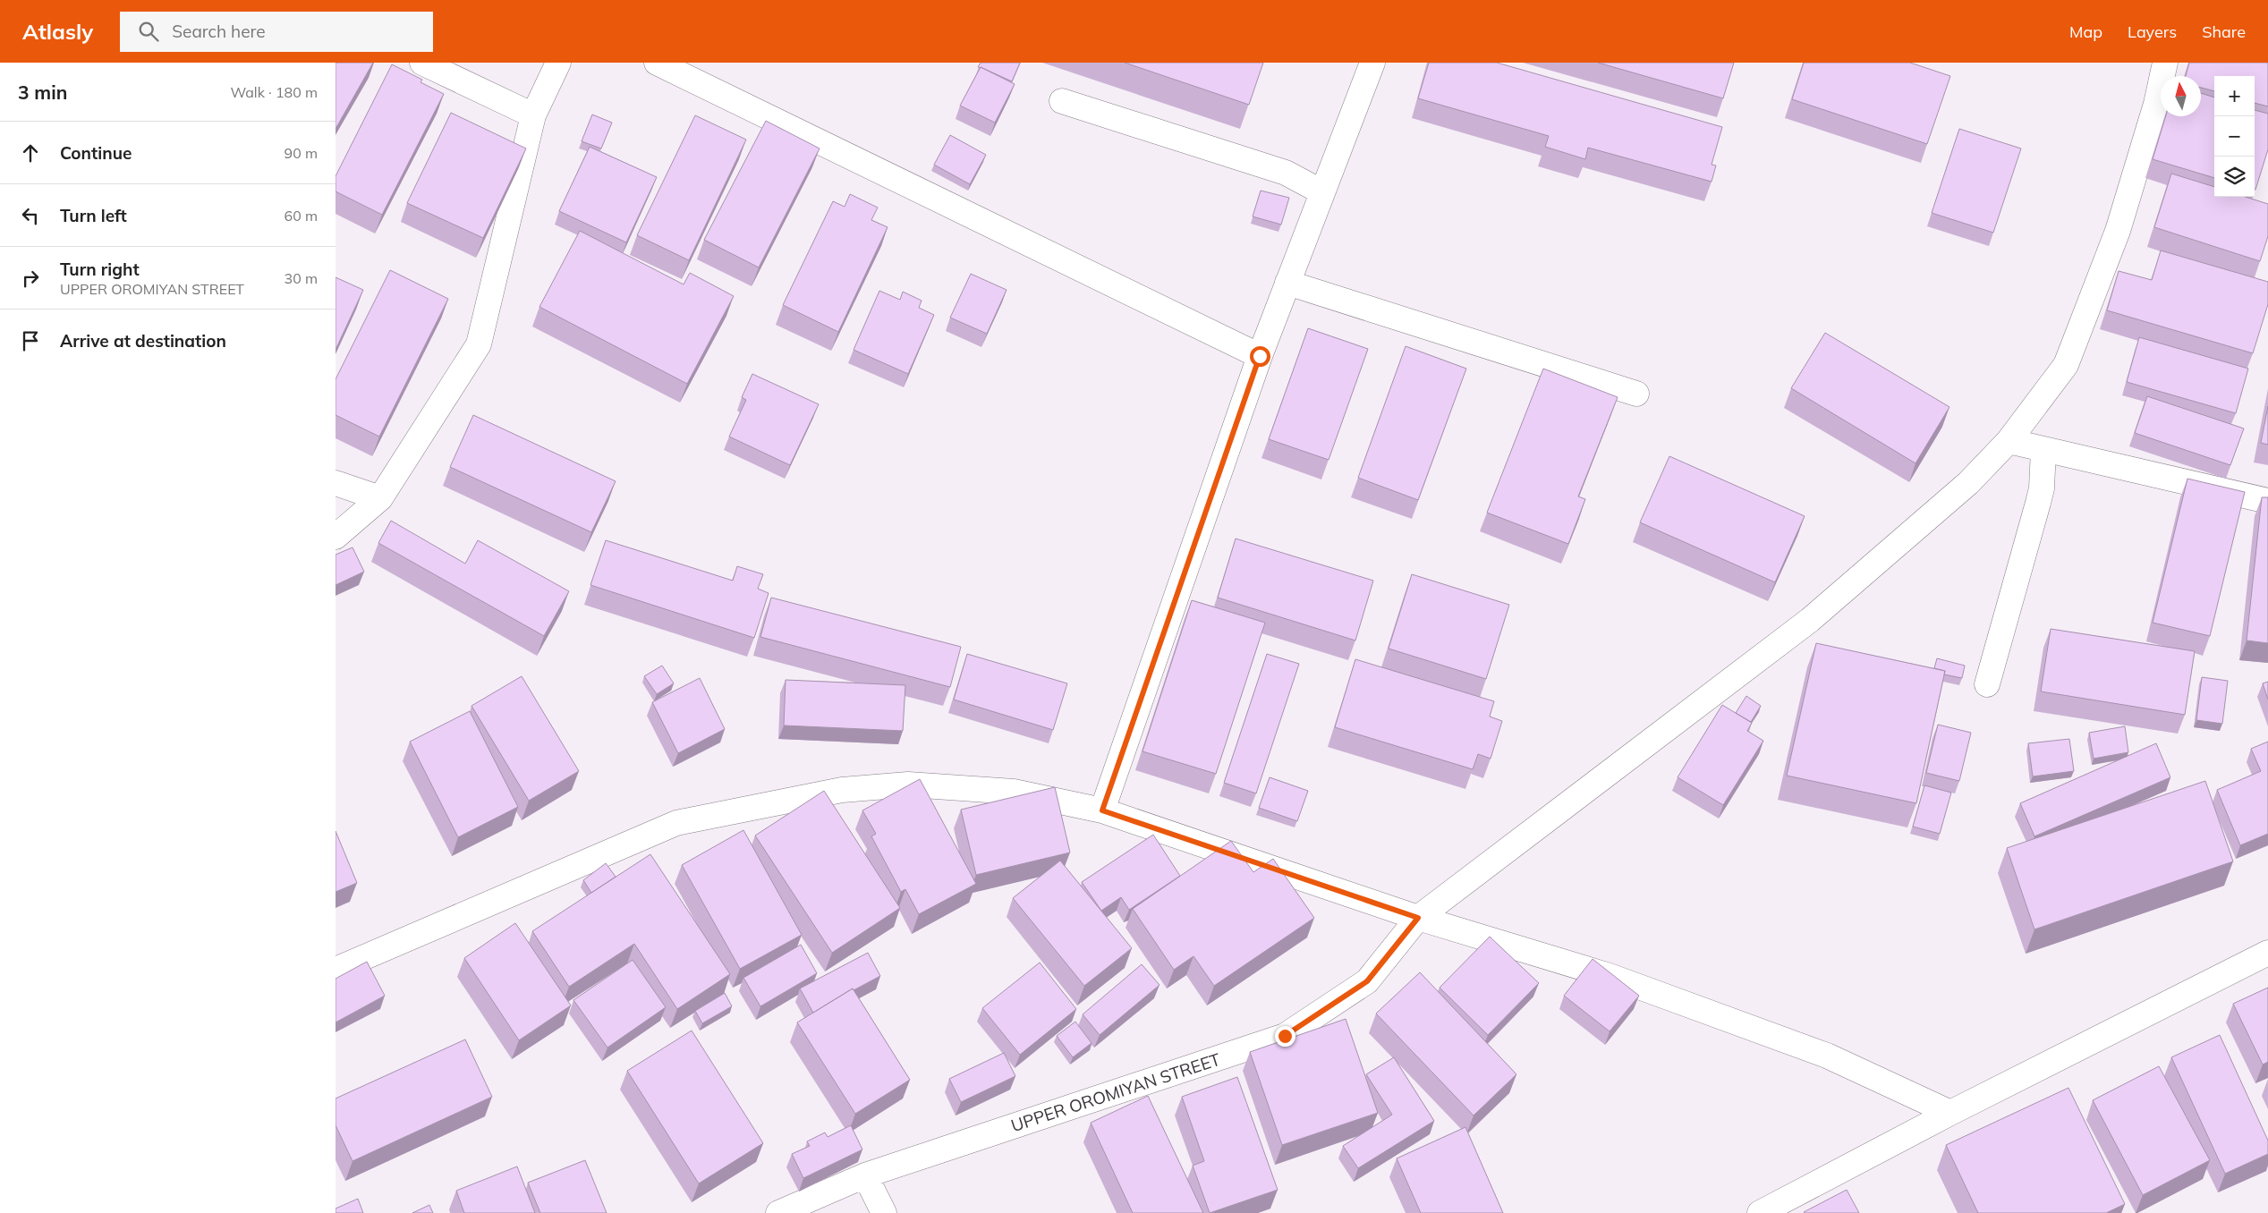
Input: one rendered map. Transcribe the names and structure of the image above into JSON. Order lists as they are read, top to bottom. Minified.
{"streets":{"street":["UPPER OROMIYAN STREET"]},"north":"top","page":{"header":"Atlasly","search":"Search here","nav":["Map","Layers","Share"],"heading":["3 min","Walk · 180 m"],"map_buttons":["+","−"],"list":[["Continue","90 m"],["Turn left","60 m"],["Turn right","UPPER OROMIYAN STREET","30 m"],"Arrive at destination"]}}
